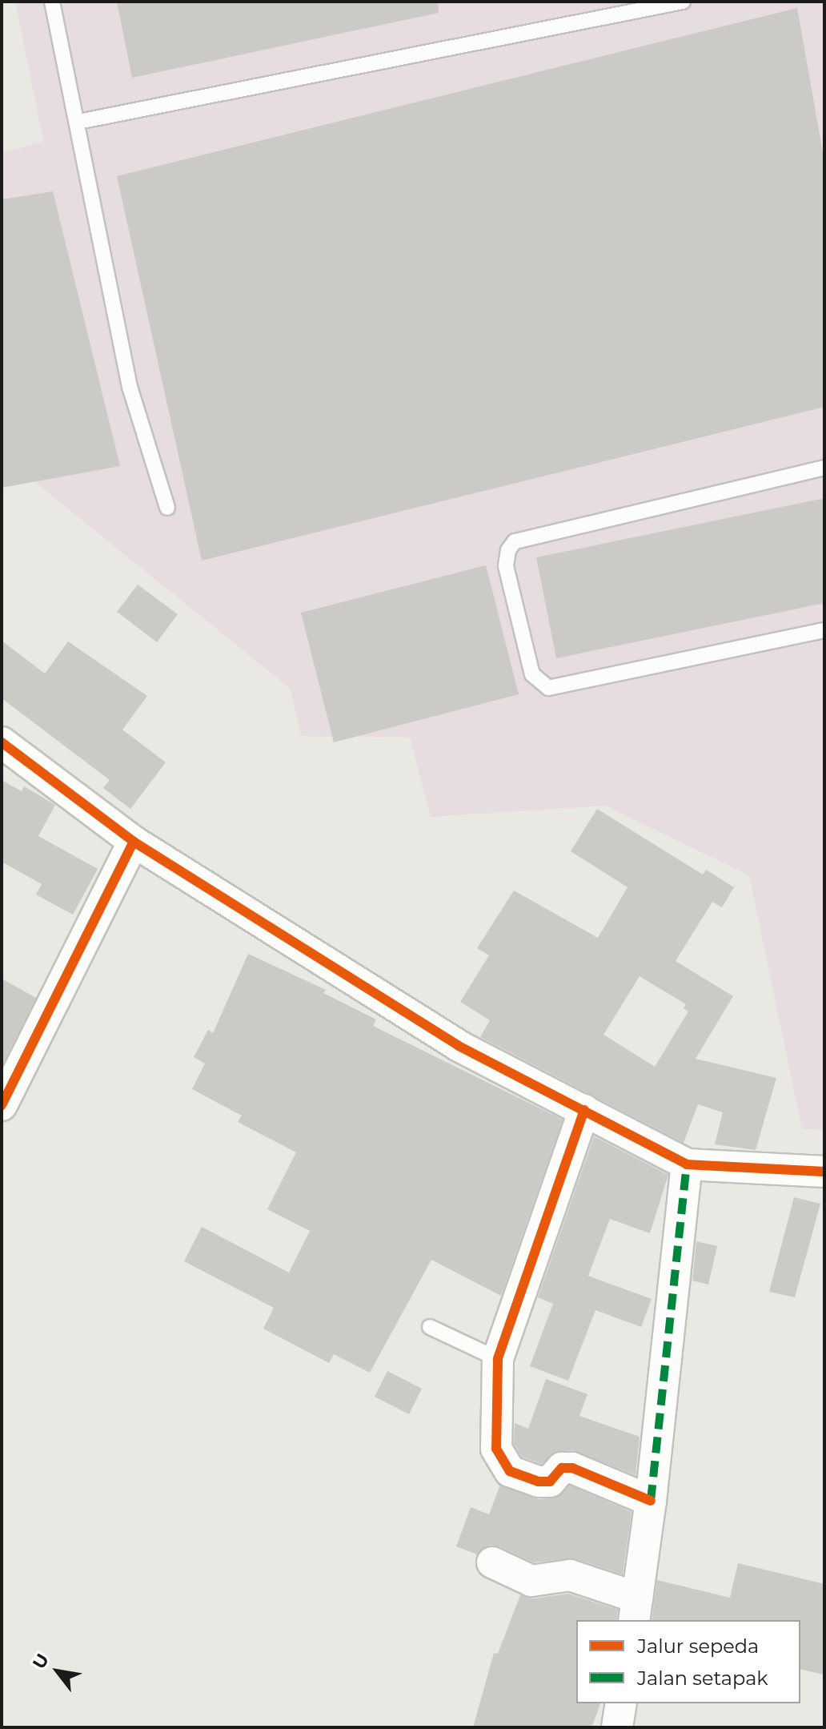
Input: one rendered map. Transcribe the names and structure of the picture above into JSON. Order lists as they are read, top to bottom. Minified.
{"legend":["Jalur sepeda","Jalan setapak"],"north":"top left"}
